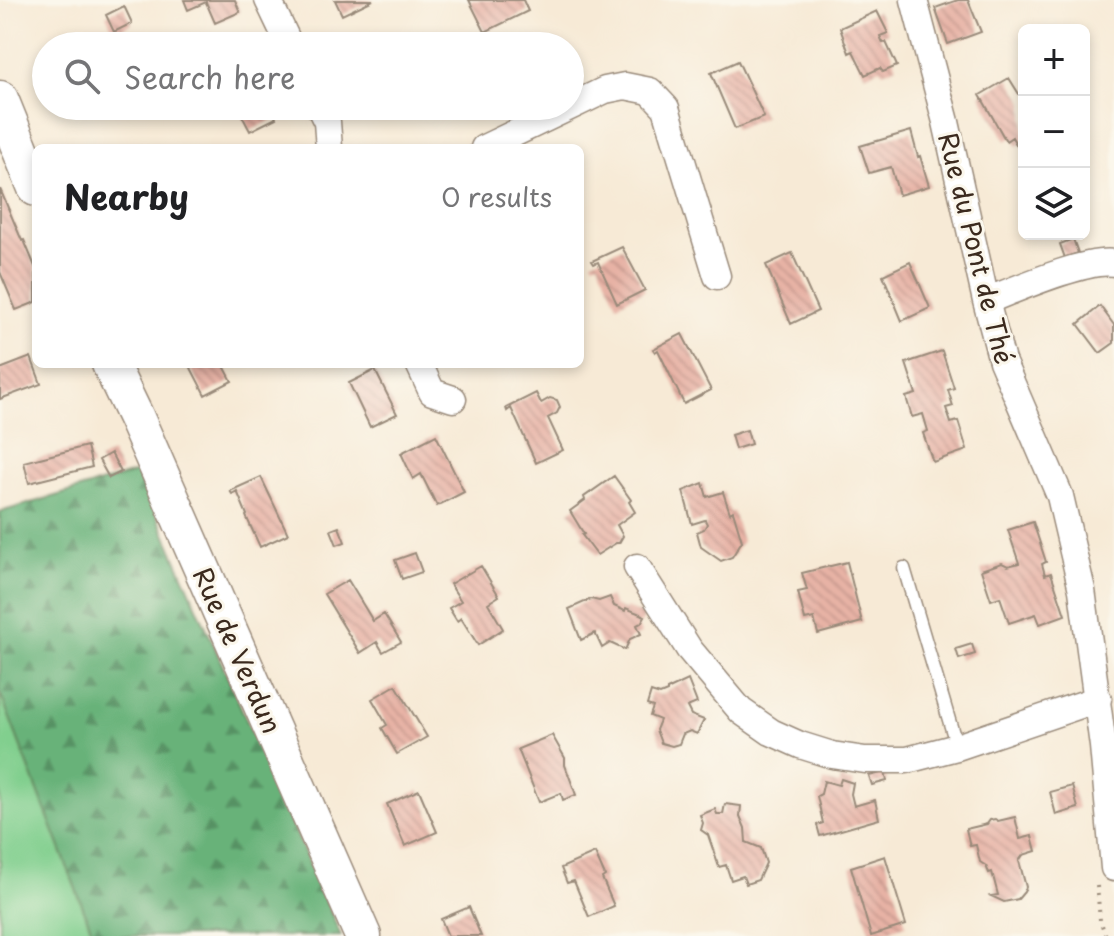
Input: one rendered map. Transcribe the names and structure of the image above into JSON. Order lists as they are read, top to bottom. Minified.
{"streets":{"main road":["Rue de Verdun"],"street":["Rue du Pont de Thé"]},"page":{"map_buttons":["+","−"],"search":"Search here","heading":["Nearby","0 results"]}}
